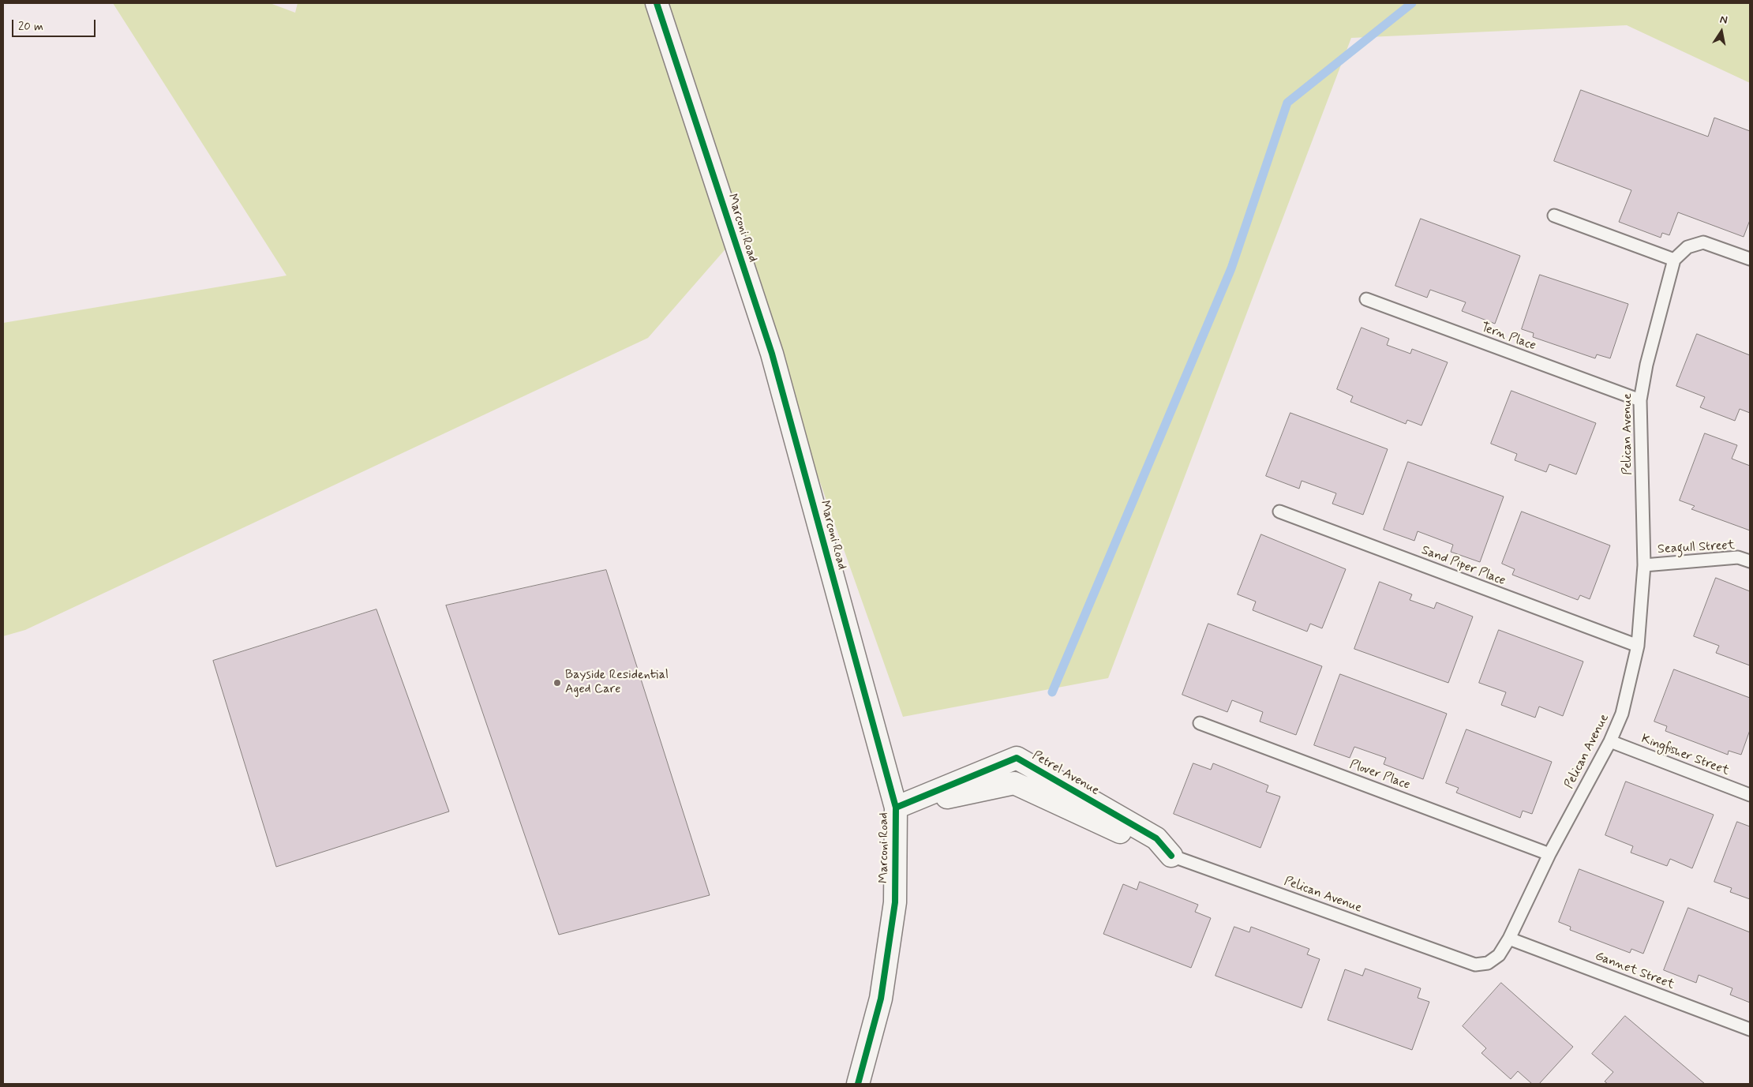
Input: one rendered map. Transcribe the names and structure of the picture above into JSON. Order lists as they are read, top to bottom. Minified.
{"streets":{"street":["Marconi Road","Petrel Avenue"],"lane":["Tern Place","Pelican Avenue","Seagull Street","Sand Piper Place","Kingfisher Street","Plover Place","Gannet Street"]},"crossings":[["Marconi Road","Petrel Avenue"],["Tern Place","Pelican Avenue"],["Pelican Avenue","Seagull Street"],["Pelican Avenue","Sand Piper Place"],["Pelican Avenue","Kingfisher Street"],["Pelican Avenue","Petrel Avenue"],["Pelican Avenue","Plover Place"],["Pelican Avenue","Gannet Street"]],"places":["Bayside Residential Aged Care"],"scale_bar":"20 m","north":"top"}
